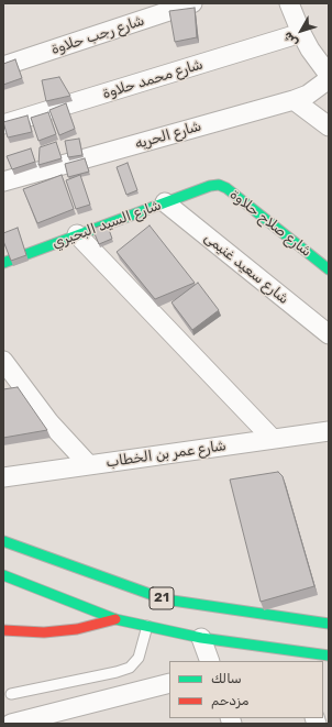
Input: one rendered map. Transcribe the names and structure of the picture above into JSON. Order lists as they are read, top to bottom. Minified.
{"streets":{"main road":["شارع صلاح حلاوة","شارع السيد البحيري","21"],"street":["شارع رجب حلاوة","شارع محمد حلاوة","شارع الحريه","شارع سعيد غنيمى","شارع عمر بن الخطاب"]},"crossings":[["شارع صلاح حلاوة","شارع السيد البحيري"],["شارع السيد البحيري","شارع سعيد غنيمى"]],"legend":["سالك","مزدحم"],"north":"bottom left"}
